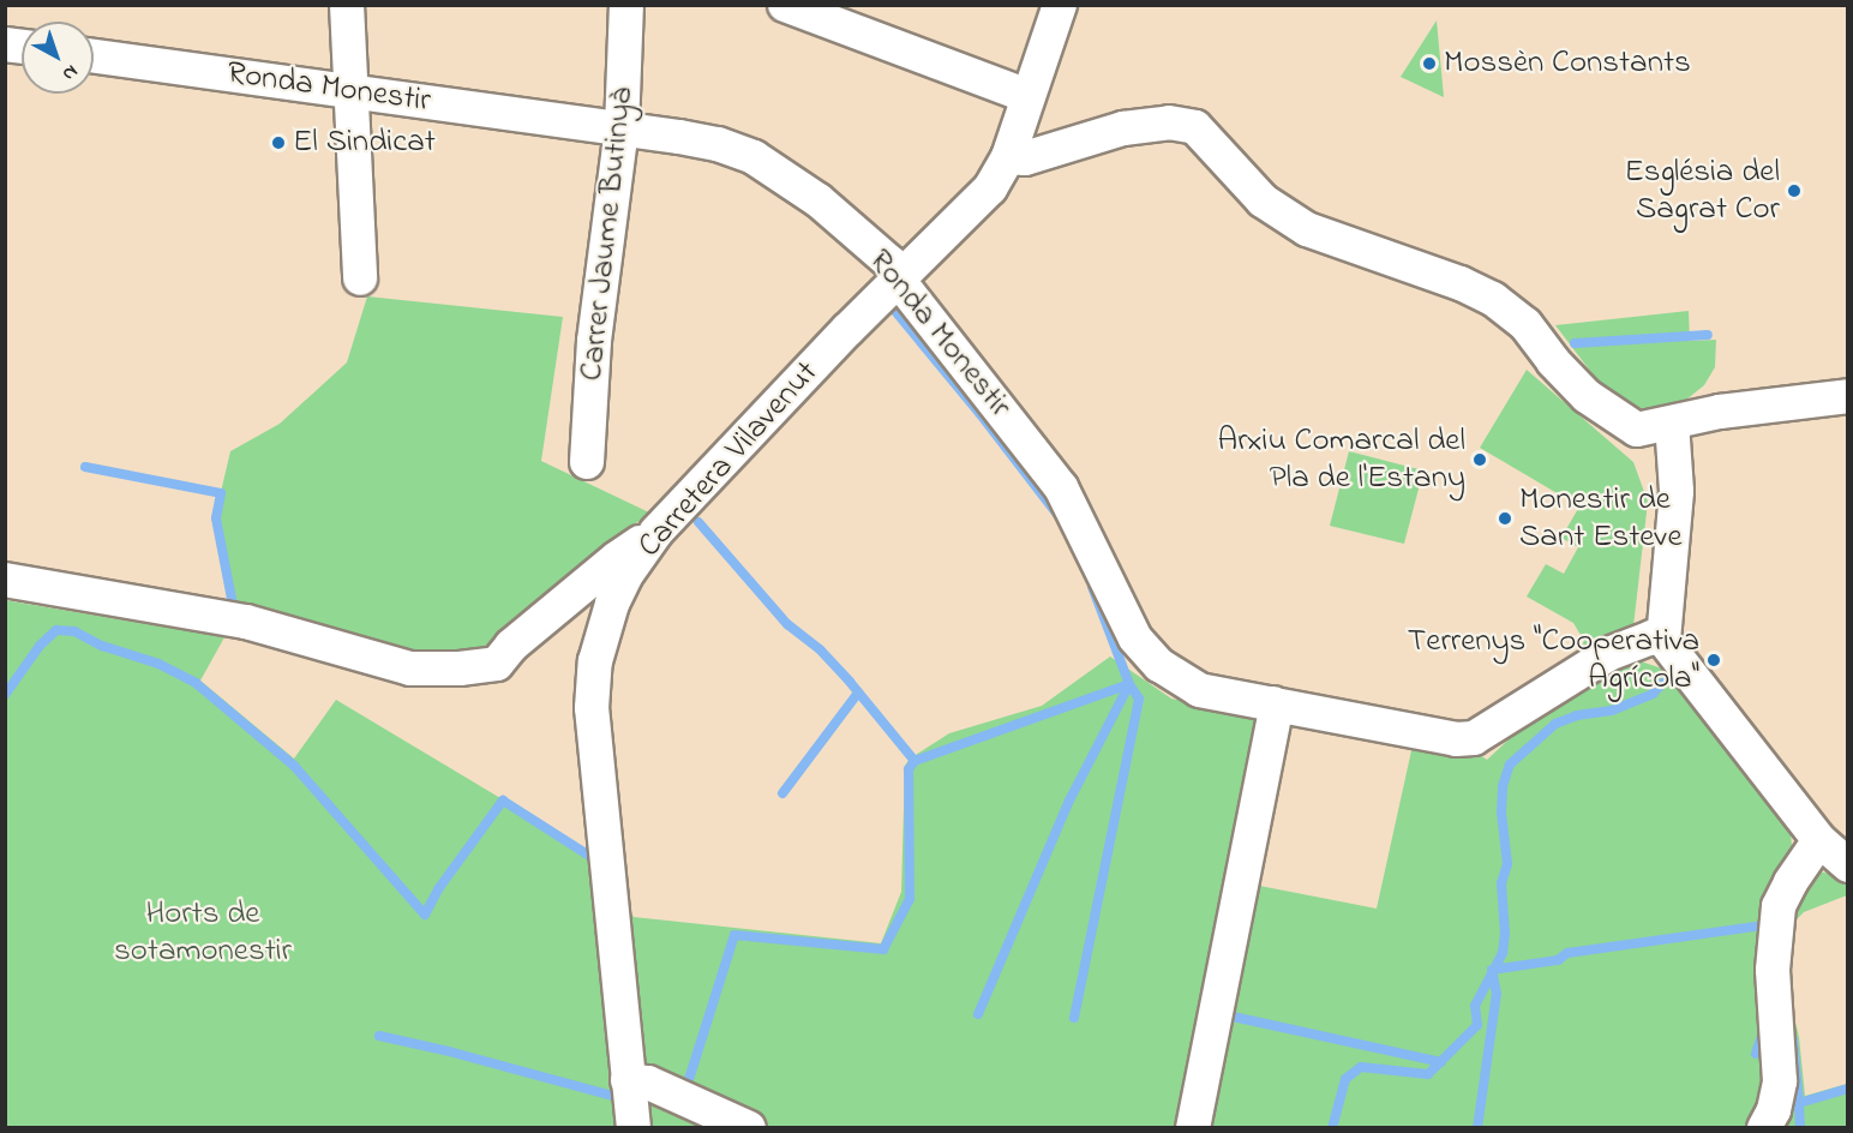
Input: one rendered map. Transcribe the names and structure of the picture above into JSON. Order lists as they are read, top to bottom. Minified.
{"streets":{"street":["Ronda Monestir","Carrer Jaume Butinyà","Carretera Vilavenut"]},"crossings":[["Ronda Monestir","Carrer Jaume Butinyà"],["Ronda Monestir","Carretera Vilavenut"]],"parks":["Horts de sotamonestir"],"places":["Mossèn Constants","El Sindicat","Església del Sagrat Cor","Arxiu Comarcal del Pla de l'Estany","Monestir de Sant Esteve","Terrenys \"Cooperativa Agrícola\""],"north":"bottom right"}
